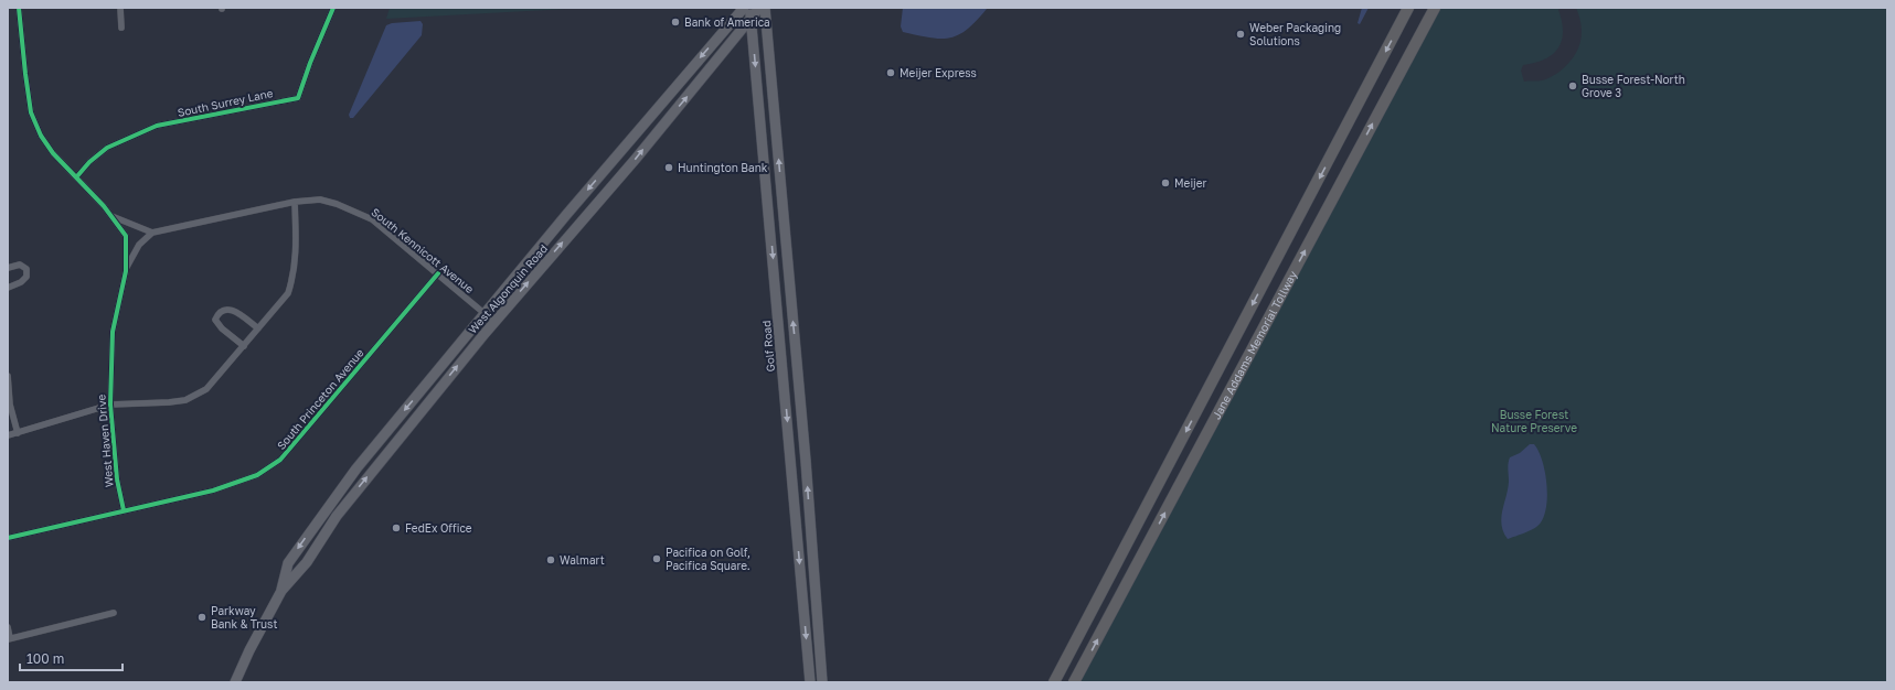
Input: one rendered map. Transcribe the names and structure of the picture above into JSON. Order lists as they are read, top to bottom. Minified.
{"streets":{"highway":["Jane Addams Memorial Tollway"],"main road":["West Algonquin Road","Golf Road"],"street":["South Surrey Lane","South Kennicott Avenue","South Princeton Avenue","West Haven Drive"]},"crossings":[["South Surrey Lane","West Haven Drive"],["South Kennicott Avenue","West Algonquin Road"],["South Kennicott Avenue","South Princeton Avenue"],["West Algonquin Road","Golf Road"],["South Princeton Avenue","West Haven Drive"]],"parks":["Busse Forest Nature Preserve"],"places":["Bank of America","Weber Packaging Solutions","Meijer Express","Busse Forest-North Grove 3","Huntington Bank","Meijer","FedEx Office","Pacifica on Golf, Pacifica Square.","Walmart","Parkway Bank & Trust"],"scale_bar":"100 m"}
